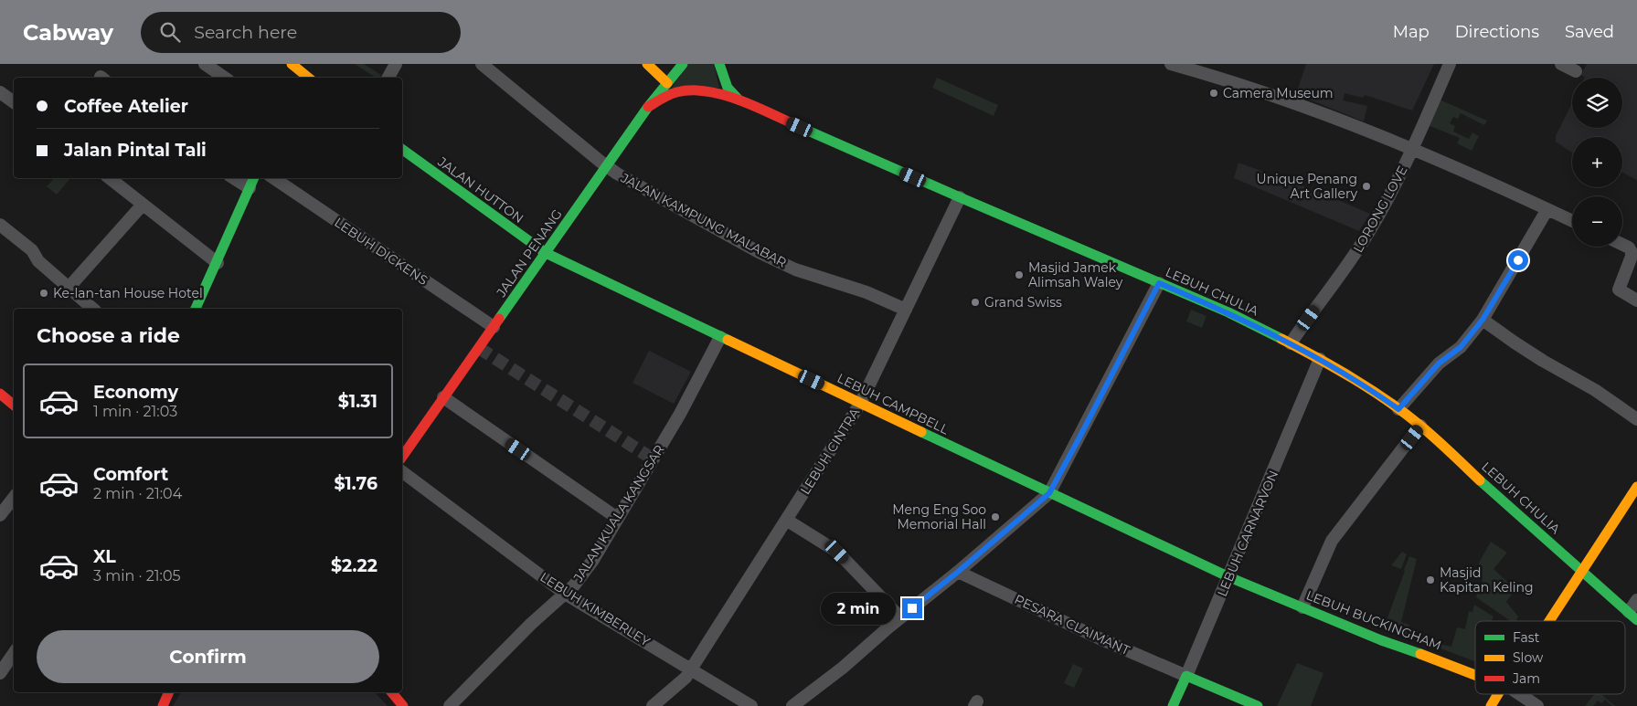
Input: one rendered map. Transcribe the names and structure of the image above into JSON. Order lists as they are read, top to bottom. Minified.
{"streets":{"main road":["JALAN HUTTON","JALAN PENANG","LEBUH CHULIA","LEBUH CAMPBELL","LEBUH CARNARVON","LEBUH BUCKINGHAM"],"street":["LORONG LOVE","JALAN KAMPUNG MALABAR","LEBUH DICKENS","LEBUH CINTRA","JALAN KUALA KANGSAR","LEBUH KIMBERLEY","PESARA CLAIMANT"]},"crossings":[["JALAN HUTTON","JALAN PENANG"],["JALAN HUTTON","LEBUH CAMPBELL"],["LORONG LOVE","LEBUH CHULIA"],["JALAN KAMPUNG MALABAR","JALAN PENANG"],["JALAN KAMPUNG MALABAR","LEBUH CINTRA"],["LEBUH DICKENS","JALAN PENANG"],["JALAN PENANG","LEBUH CHULIA"],["JALAN PENANG","LEBUH CAMPBELL"],["LEBUH CHULIA","LEBUH CINTRA"],["LEBUH CHULIA","LEBUH CARNARVON"],["LEBUH CAMPBELL","LEBUH CINTRA"],["LEBUH CAMPBELL","JALAN KUALA KANGSAR"],["LEBUH CAMPBELL","LEBUH CARNARVON"],["LEBUH CAMPBELL","LEBUH BUCKINGHAM"],["LEBUH CINTRA","LEBUH KIMBERLEY"],["JALAN KUALA KANGSAR","LEBUH KIMBERLEY"],["LEBUH CARNARVON","LEBUH BUCKINGHAM"],["LEBUH CARNARVON","PESARA CLAIMANT"]],"places":["Camera Museum","Unique Penang Art Gallery","Masjid Jamek Alimsah Waley","Ke-lan-tan House Hotel","Grand Swiss","Meng Eng Soo Memorial Hall","Masjid Kapitan Keling"],"legend":["Fast","Slow","Jam"],"page":{"header":"Cabway","search":"Search here","nav":["Map","Directions","Saved"],"map_buttons":["+","−"],"banner":["Coffee Atelier","Jalan Pintal Tali"],"heading":"Choose a ride","list":[{"name":"Economy","note":"1 min · 21:03","value":"$1.31"},{"name":"Comfort","note":"2 min · 21:04","value":"$1.76"},{"name":"XL","note":"3 min · 21:05","value":"$2.22"}],"bubble":"2 min","buttons":"Confirm"}}
